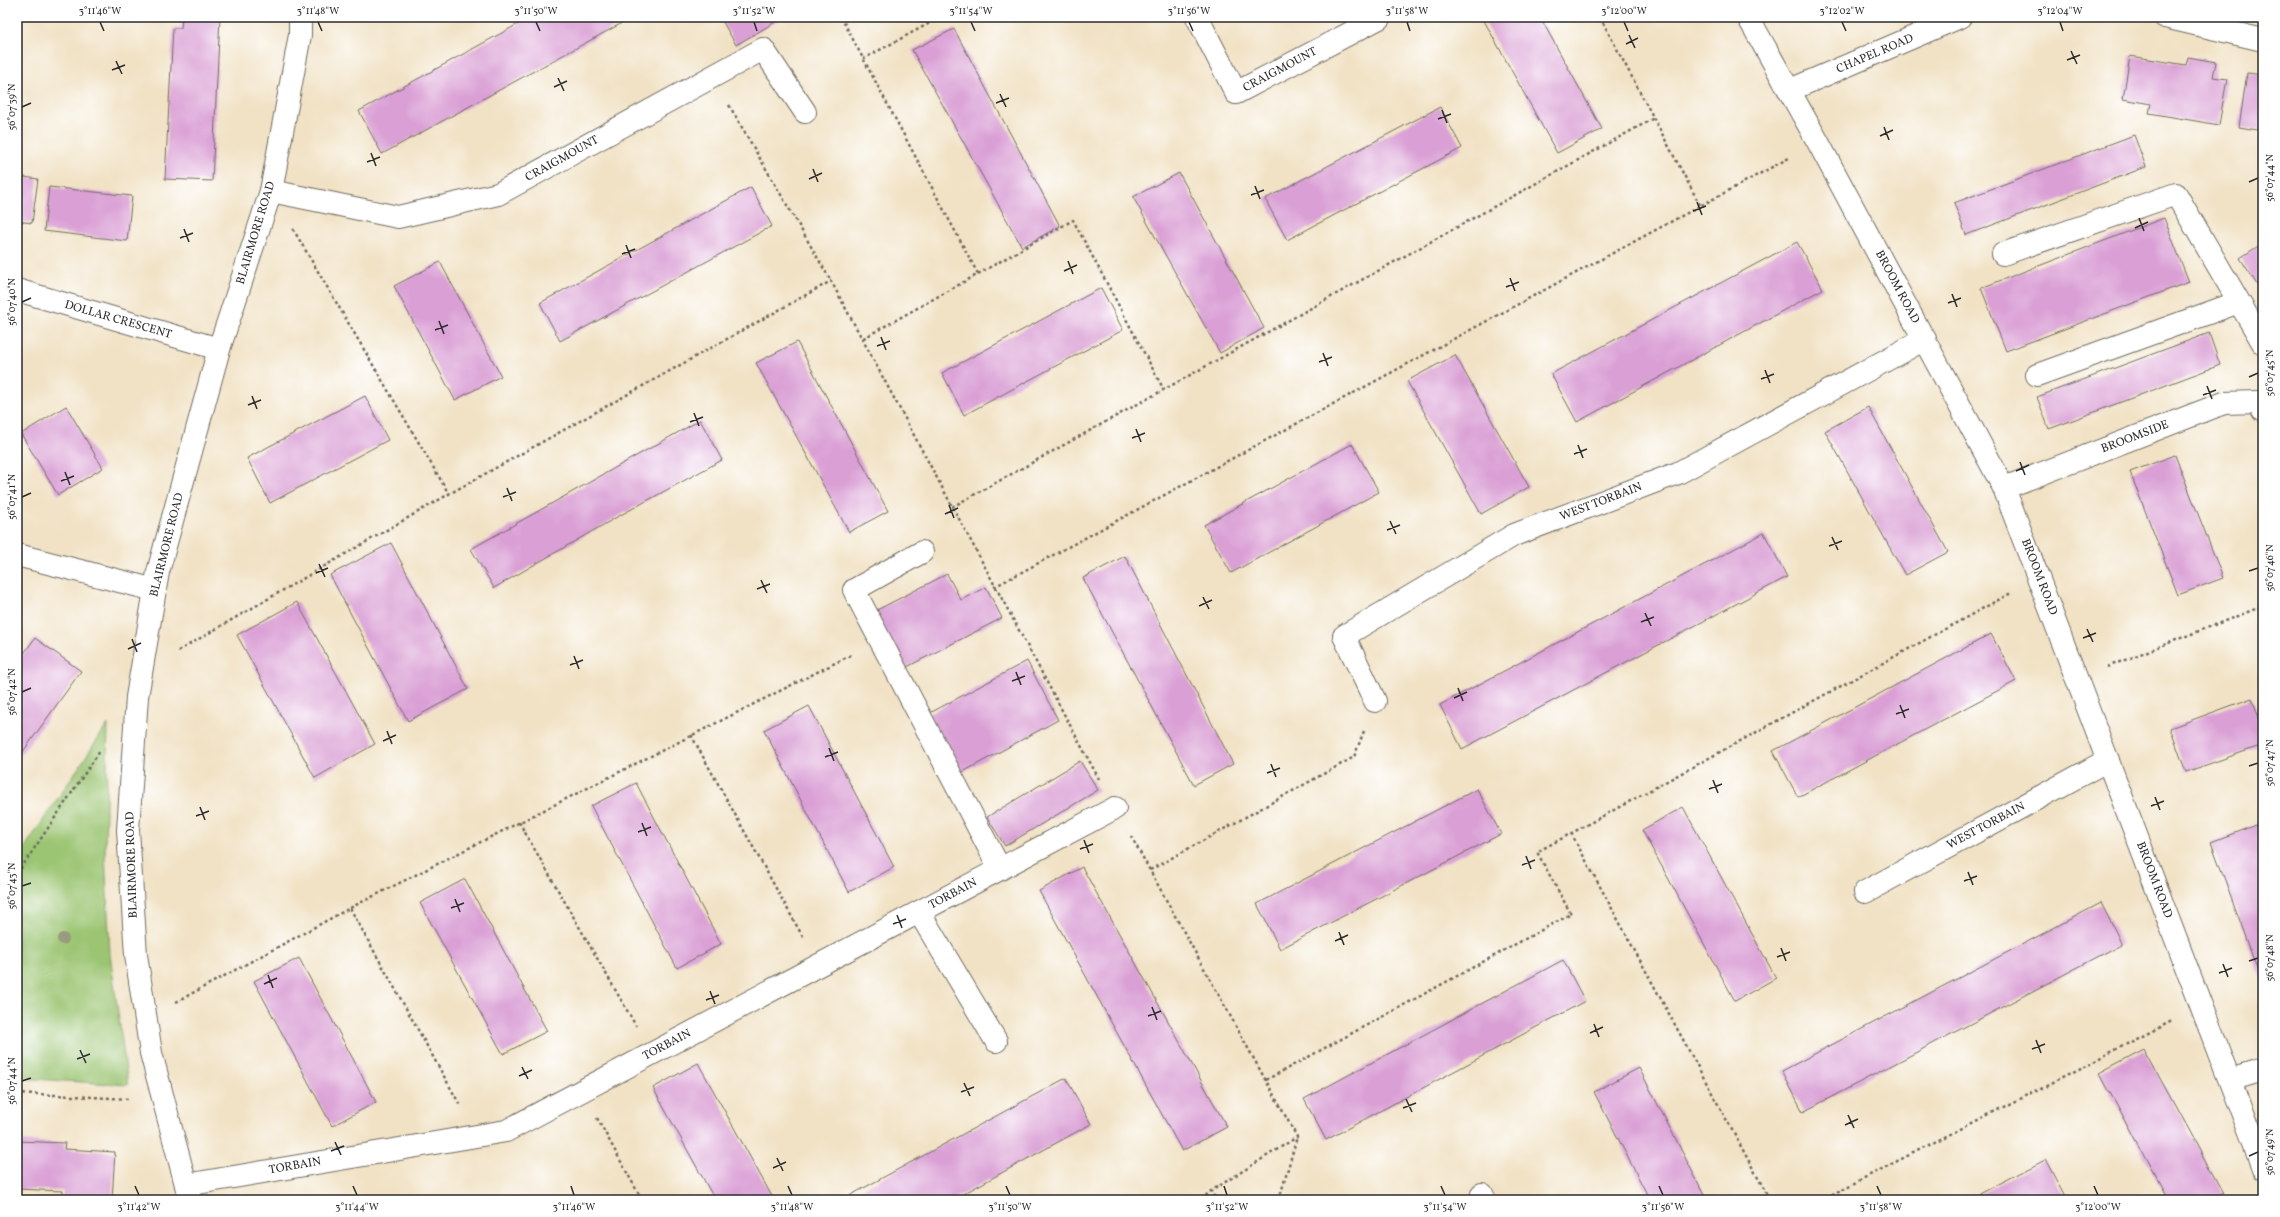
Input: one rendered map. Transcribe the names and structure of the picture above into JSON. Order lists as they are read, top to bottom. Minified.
{"streets":{"street":["CHAPEL ROAD","CRAIGMOUNT","BLAIRMORE ROAD","BROOM ROAD","DOLLAR CRESCENT","BROOMSIDE","WEST TORBAIN","TORBAIN"]},"crossings":[["CHAPEL ROAD","BROOM ROAD"],["CRAIGMOUNT","BLAIRMORE ROAD"],["BLAIRMORE ROAD","DOLLAR CRESCENT"],["BLAIRMORE ROAD","TORBAIN"],["BROOM ROAD","BROOMSIDE"],["BROOM ROAD","WEST TORBAIN"]],"coordinates":["3°11'46\"W","3°11'48\"W","3°11'50\"W","3°11'52\"W","3°11'54\"W","3°11'56\"W","3°11'58\"W","3°12'00\"W","3°12'02\"W","3°12'04\"W","56°07'39\"N","56°07'44\"N","56°07'40\"N","56°07'45\"N","56°07'41\"N","56°07'46\"N","56°07'42\"N","56°07'47\"N","56°07'43\"N","56°07'48\"N","56°07'49\"N","3°11'42\"W","3°11'44\"W"]}
